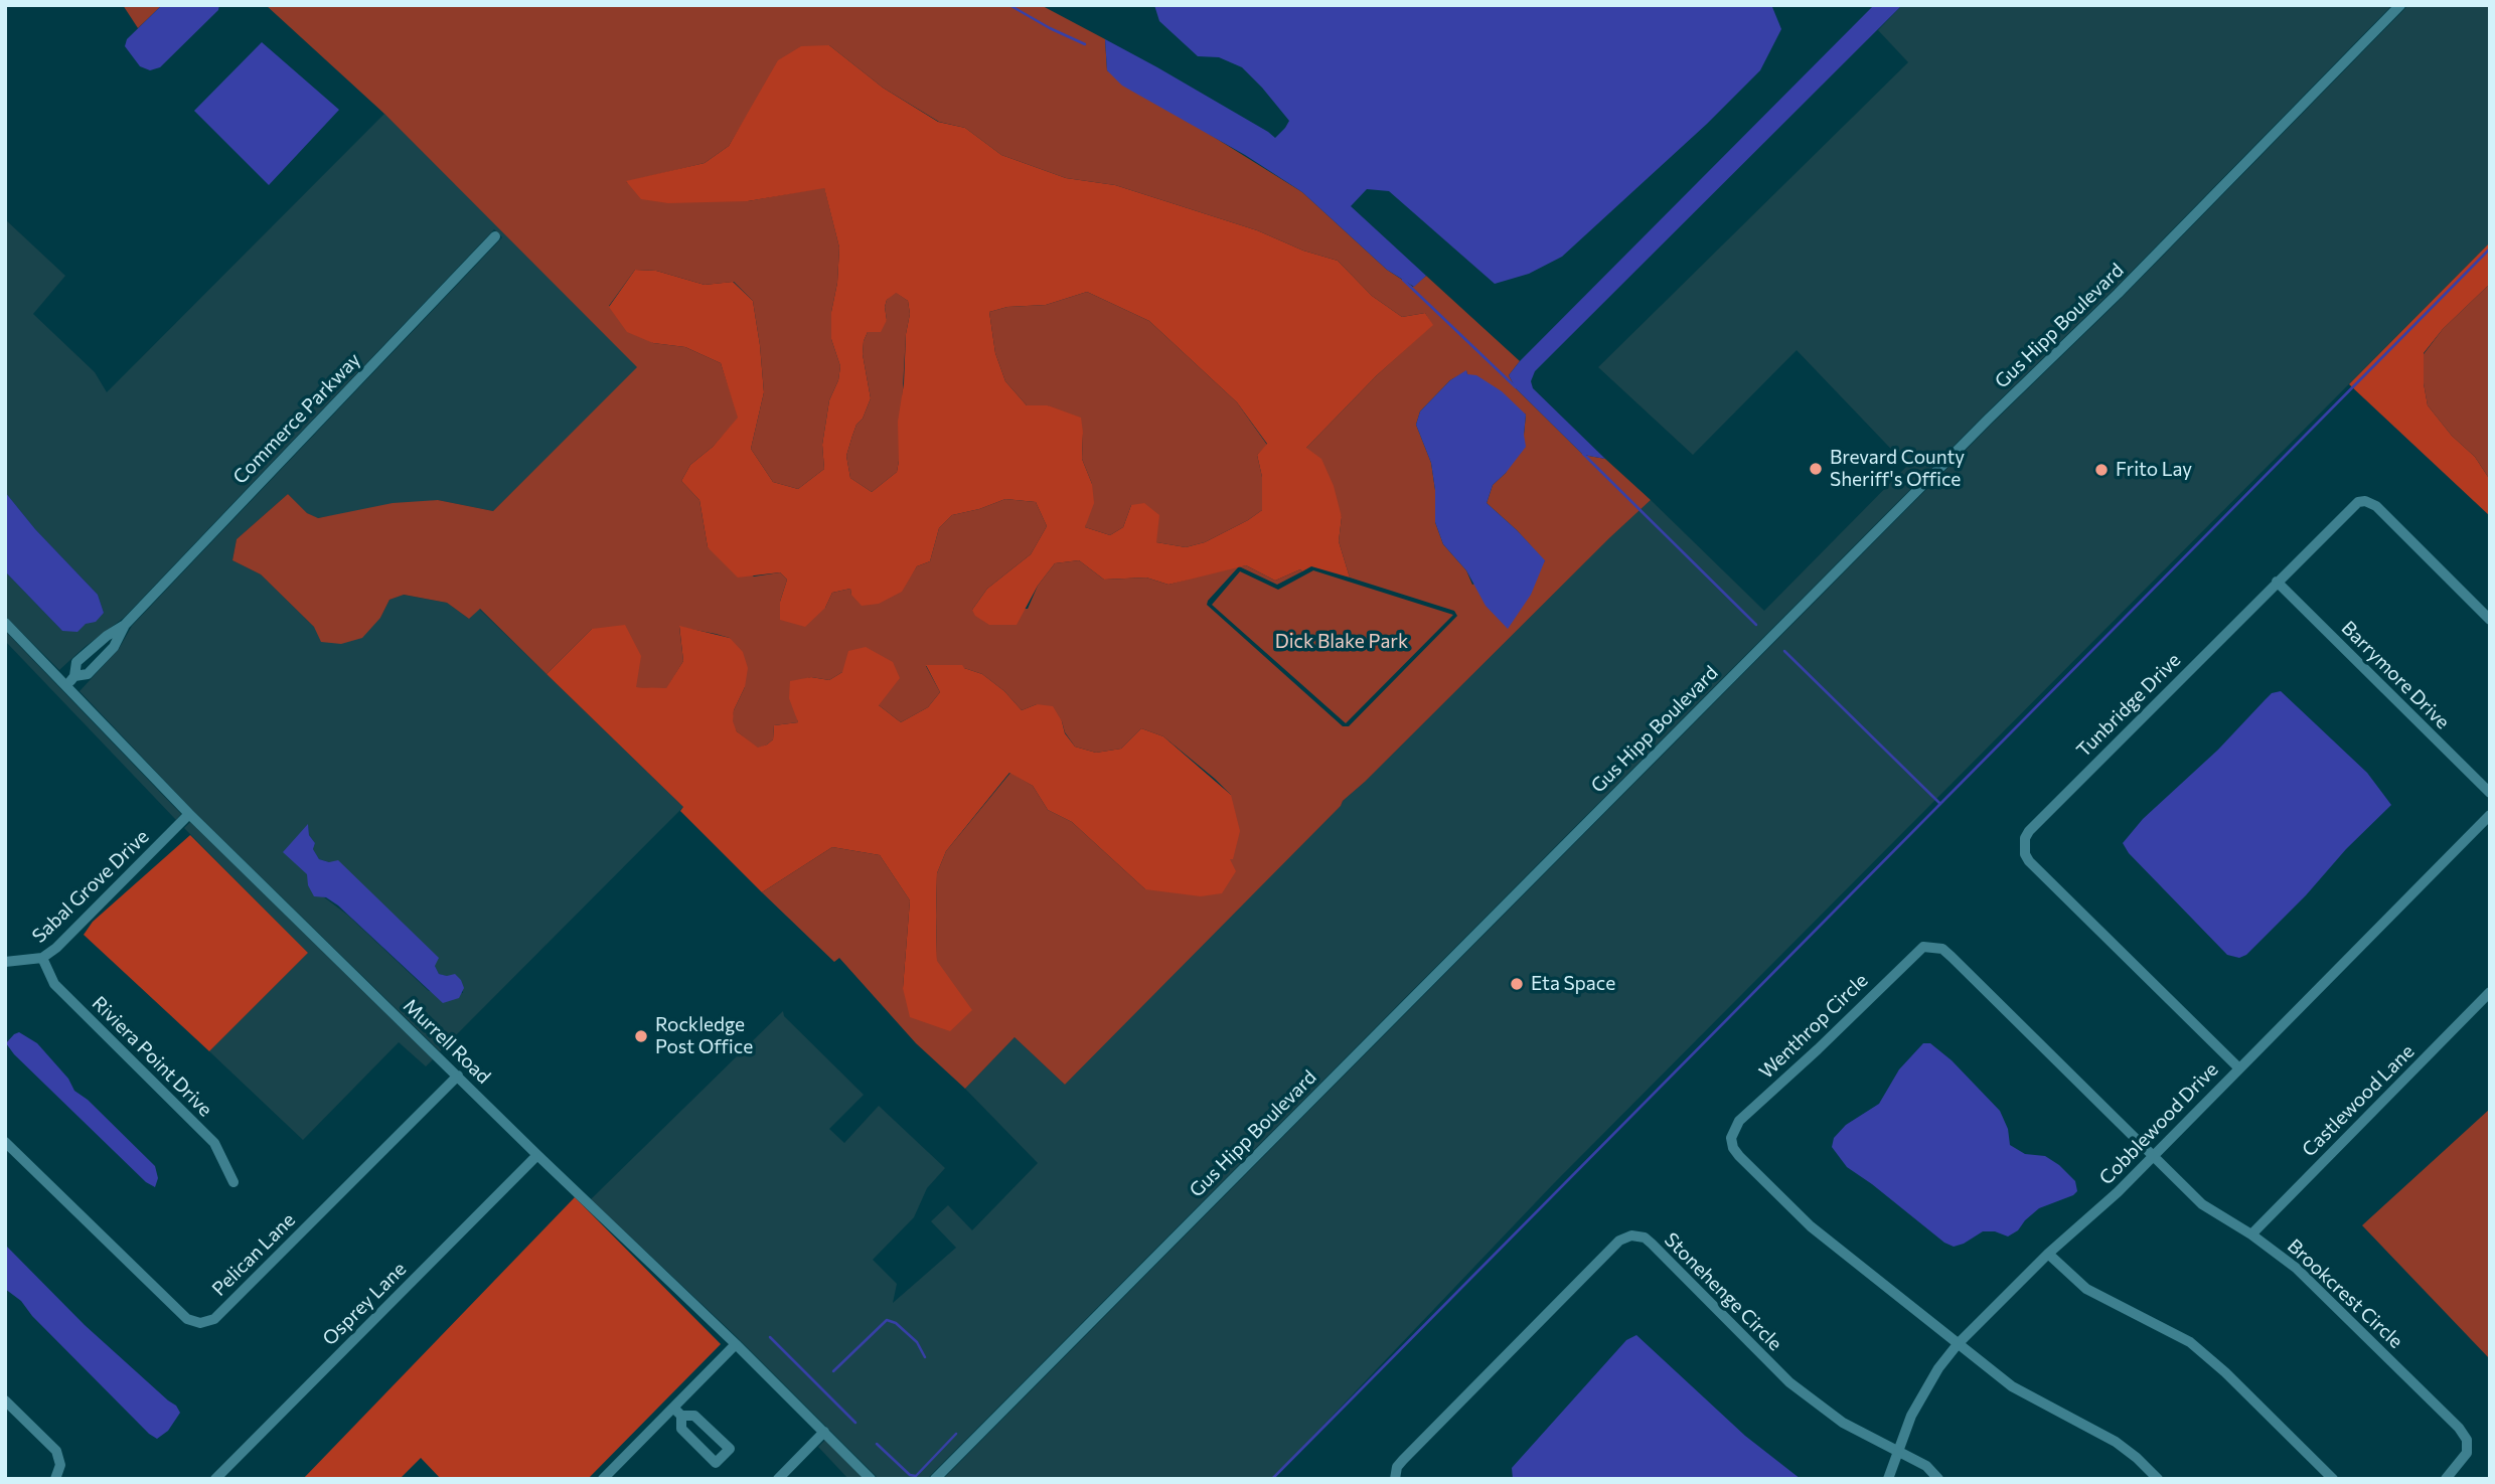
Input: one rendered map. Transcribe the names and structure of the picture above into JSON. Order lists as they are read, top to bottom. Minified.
{"streets":{"street":["Gus Hipp Boulevard","Commerce Parkway","Barrymore Drive","Tunbridge Drive","Sabal Grove Drive","Wenthrop Circle","Murrell Road","Riviera Point Drive","Castlewood Lane","Cobblewood Drive","Pelican Lane","Stonehenge Circle","Brookcrest Circle","Osprey Lane"]},"crossings":[["Commerce Parkway","Murrell Road"],["Barrymore Drive","Tunbridge Drive"],["Tunbridge Drive","Cobblewood Drive"],["Sabal Grove Drive","Murrell Road"],["Sabal Grove Drive","Riviera Point Drive"],["Wenthrop Circle","Cobblewood Drive"],["Wenthrop Circle","Brookcrest Circle"],["Murrell Road","Pelican Lane"],["Murrell Road","Osprey Lane"],["Castlewood Lane","Brookcrest Circle"],["Cobblewood Drive","Stonehenge Circle"],["Cobblewood Drive","Brookcrest Circle"]],"parks":["Dick Blake Park"],"places":["Brevard County Sheriff's Office","Frito Lay","Eta Space","Rockledge Post Office"]}
